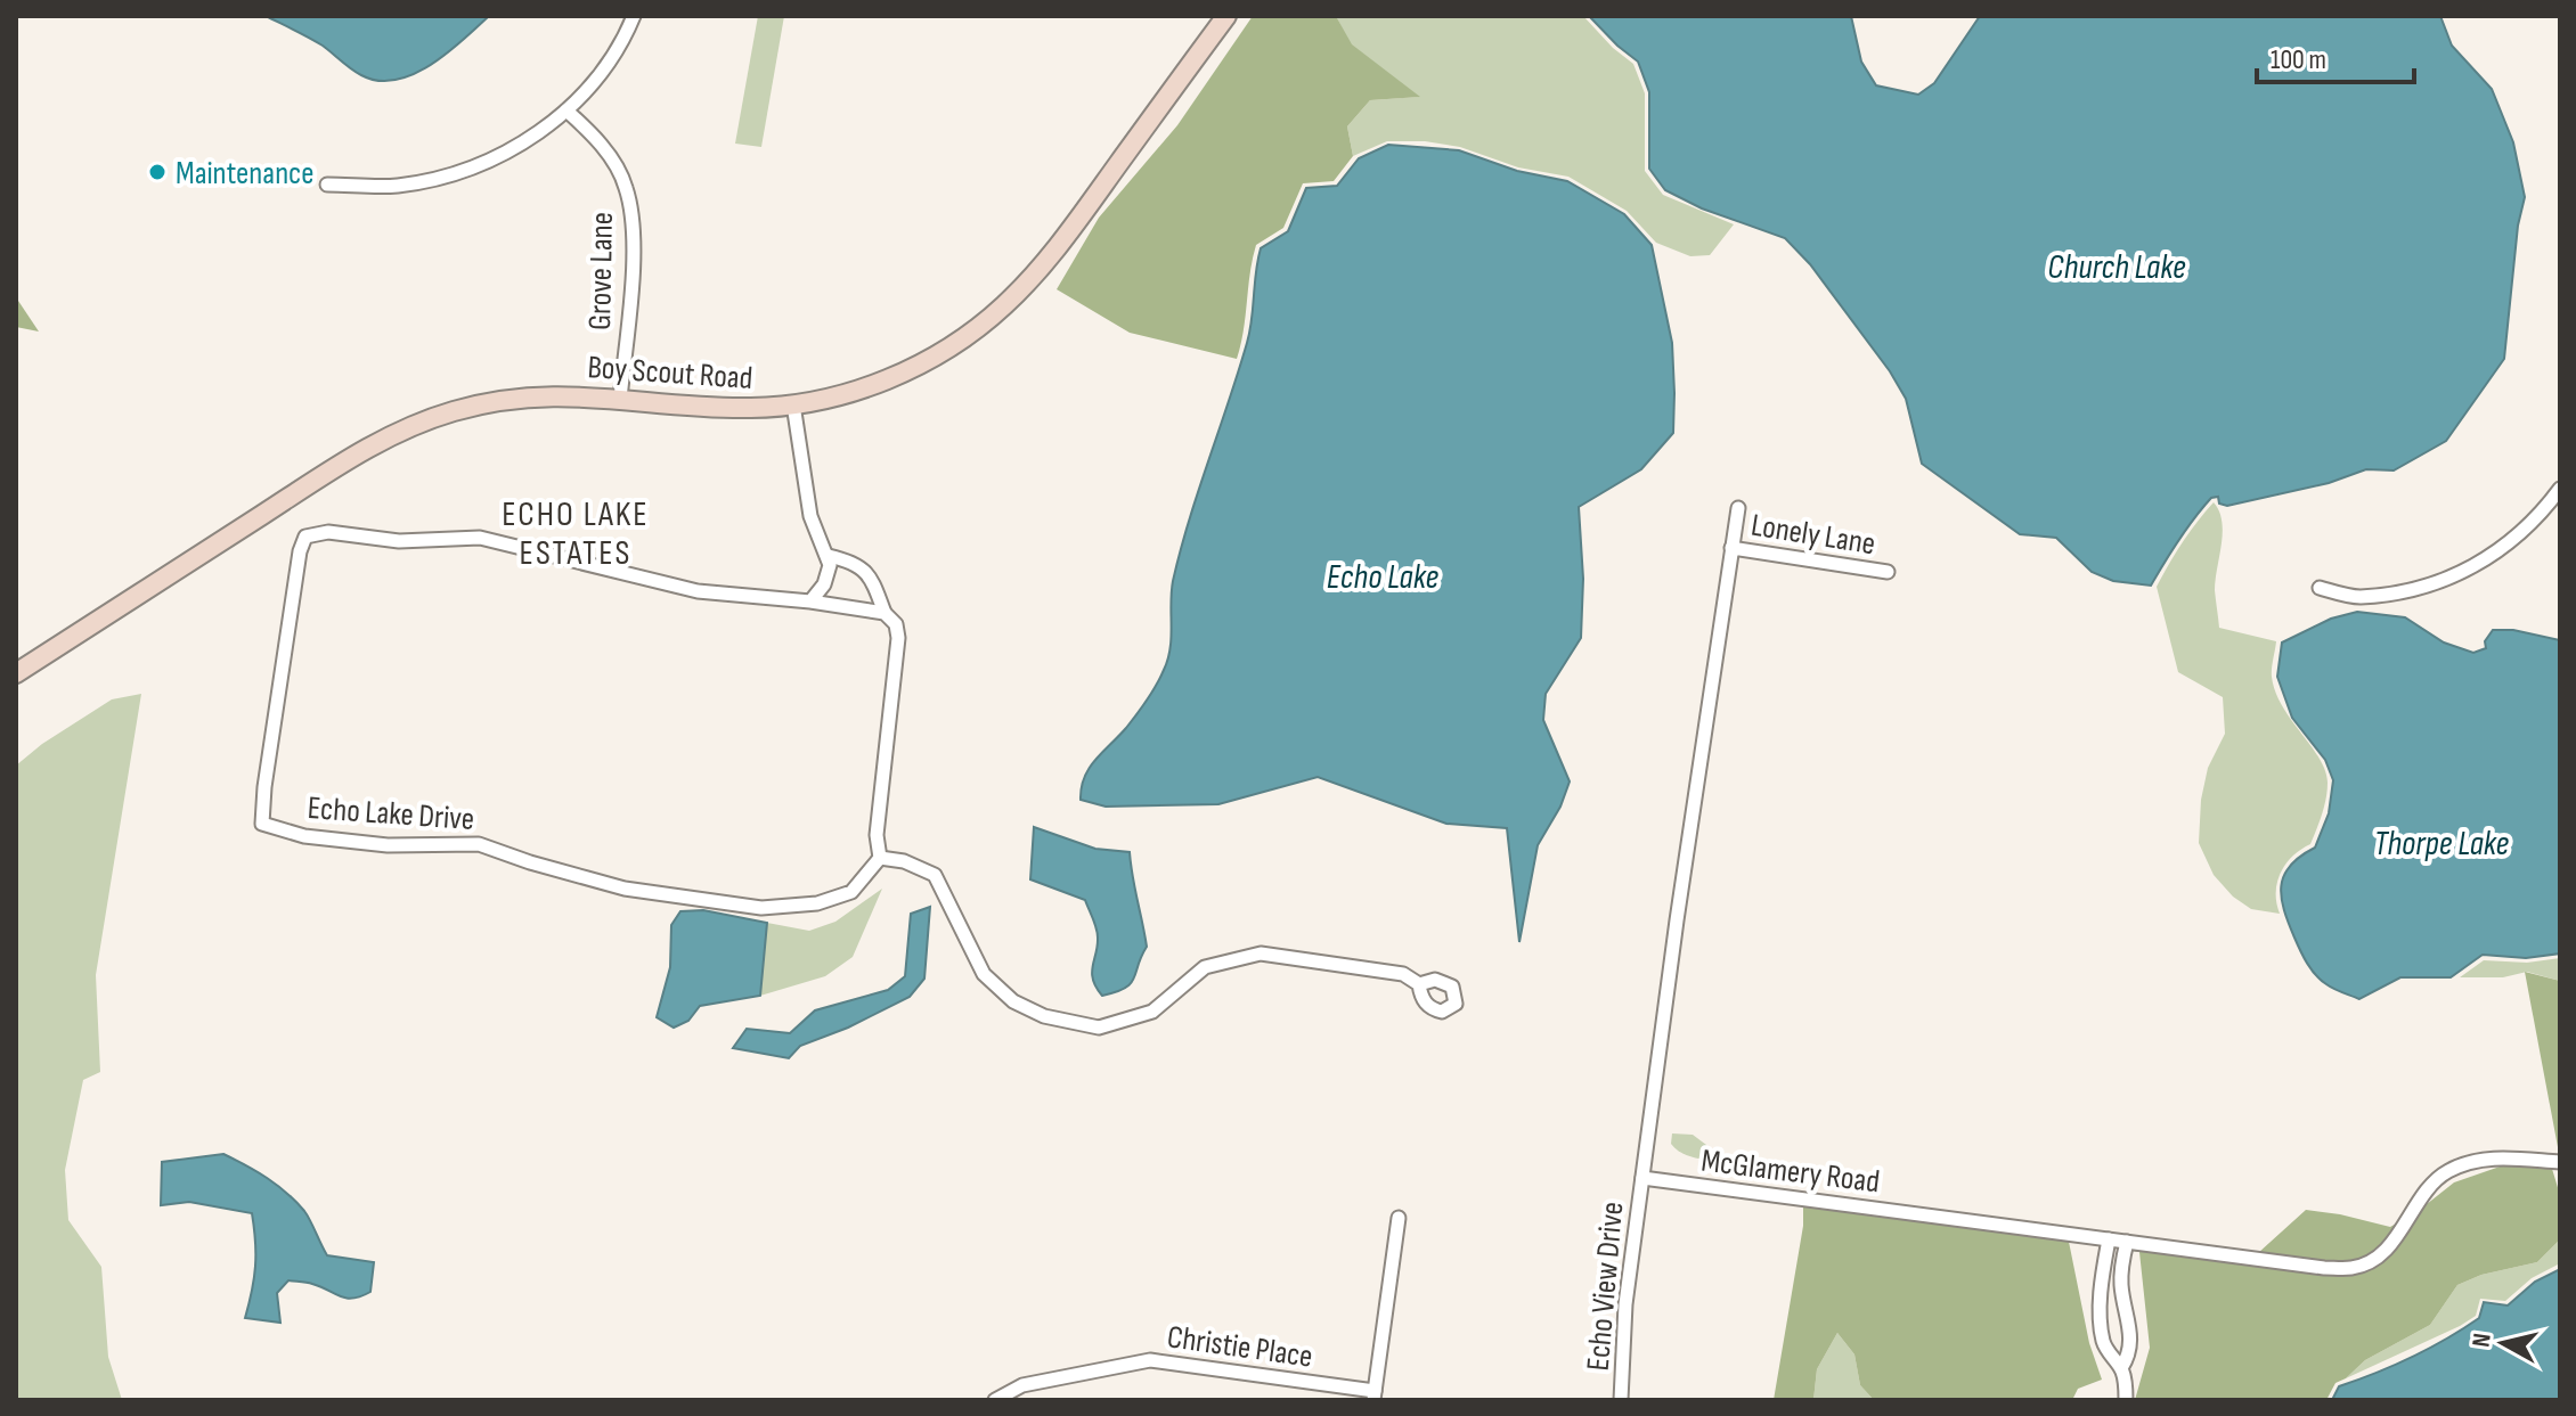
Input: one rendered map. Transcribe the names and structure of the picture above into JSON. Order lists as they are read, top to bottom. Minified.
{"streets":{"street":["Grove Lane","Boy Scout Road","Lonely Lane","Echo Lake Drive","McGlamery Road","Echo View Drive","Christie Place"]},"crossings":[["Grove Lane","Boy Scout Road"],["McGlamery Road","Echo View Drive"]],"districts":["ECHO LAKE ESTATES"],"water":["Church Lake","Echo Lake","Thorpe Lake"],"places":["Maintenance"],"scale_bar":"100 m","north":"left"}
